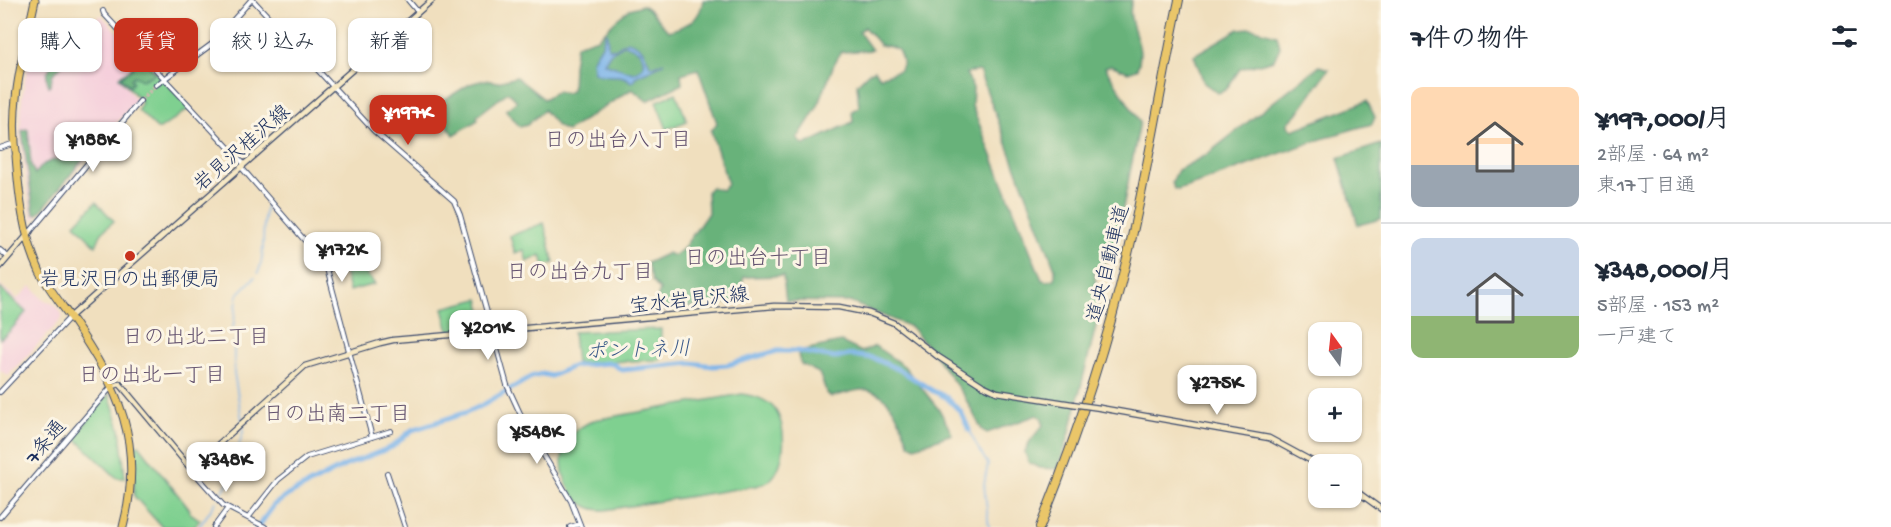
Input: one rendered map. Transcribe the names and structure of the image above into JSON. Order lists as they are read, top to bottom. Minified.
{"streets":{"highway":["道央自動車道"],"main road":["岩見沢桂沢線","宝水岩見沢線"],"street":["7条通"]},"districts":["日の出台八丁目","日の出台十丁目","日の出台九丁目","日の出北二丁目","日の出北一丁目","日の出南二丁目"],"water":["ポントネ川"],"places":["岩見沢日の出郵便局"],"north":"top","page":{"heading":"7件の物件","chip":["購入","賃貸","絞り込み","新着"],"list":[{"name":"¥197,000/月","note":"2部屋 · 64 m² · 東17丁目通"},{"name":"¥348,000/月","note":"5部屋 · 153 m² · 一戸建て"}],"price":["¥197K","¥188K","¥172K","¥201K","¥275K","¥548K","¥348K"],"map_buttons":["+","−"]}}
